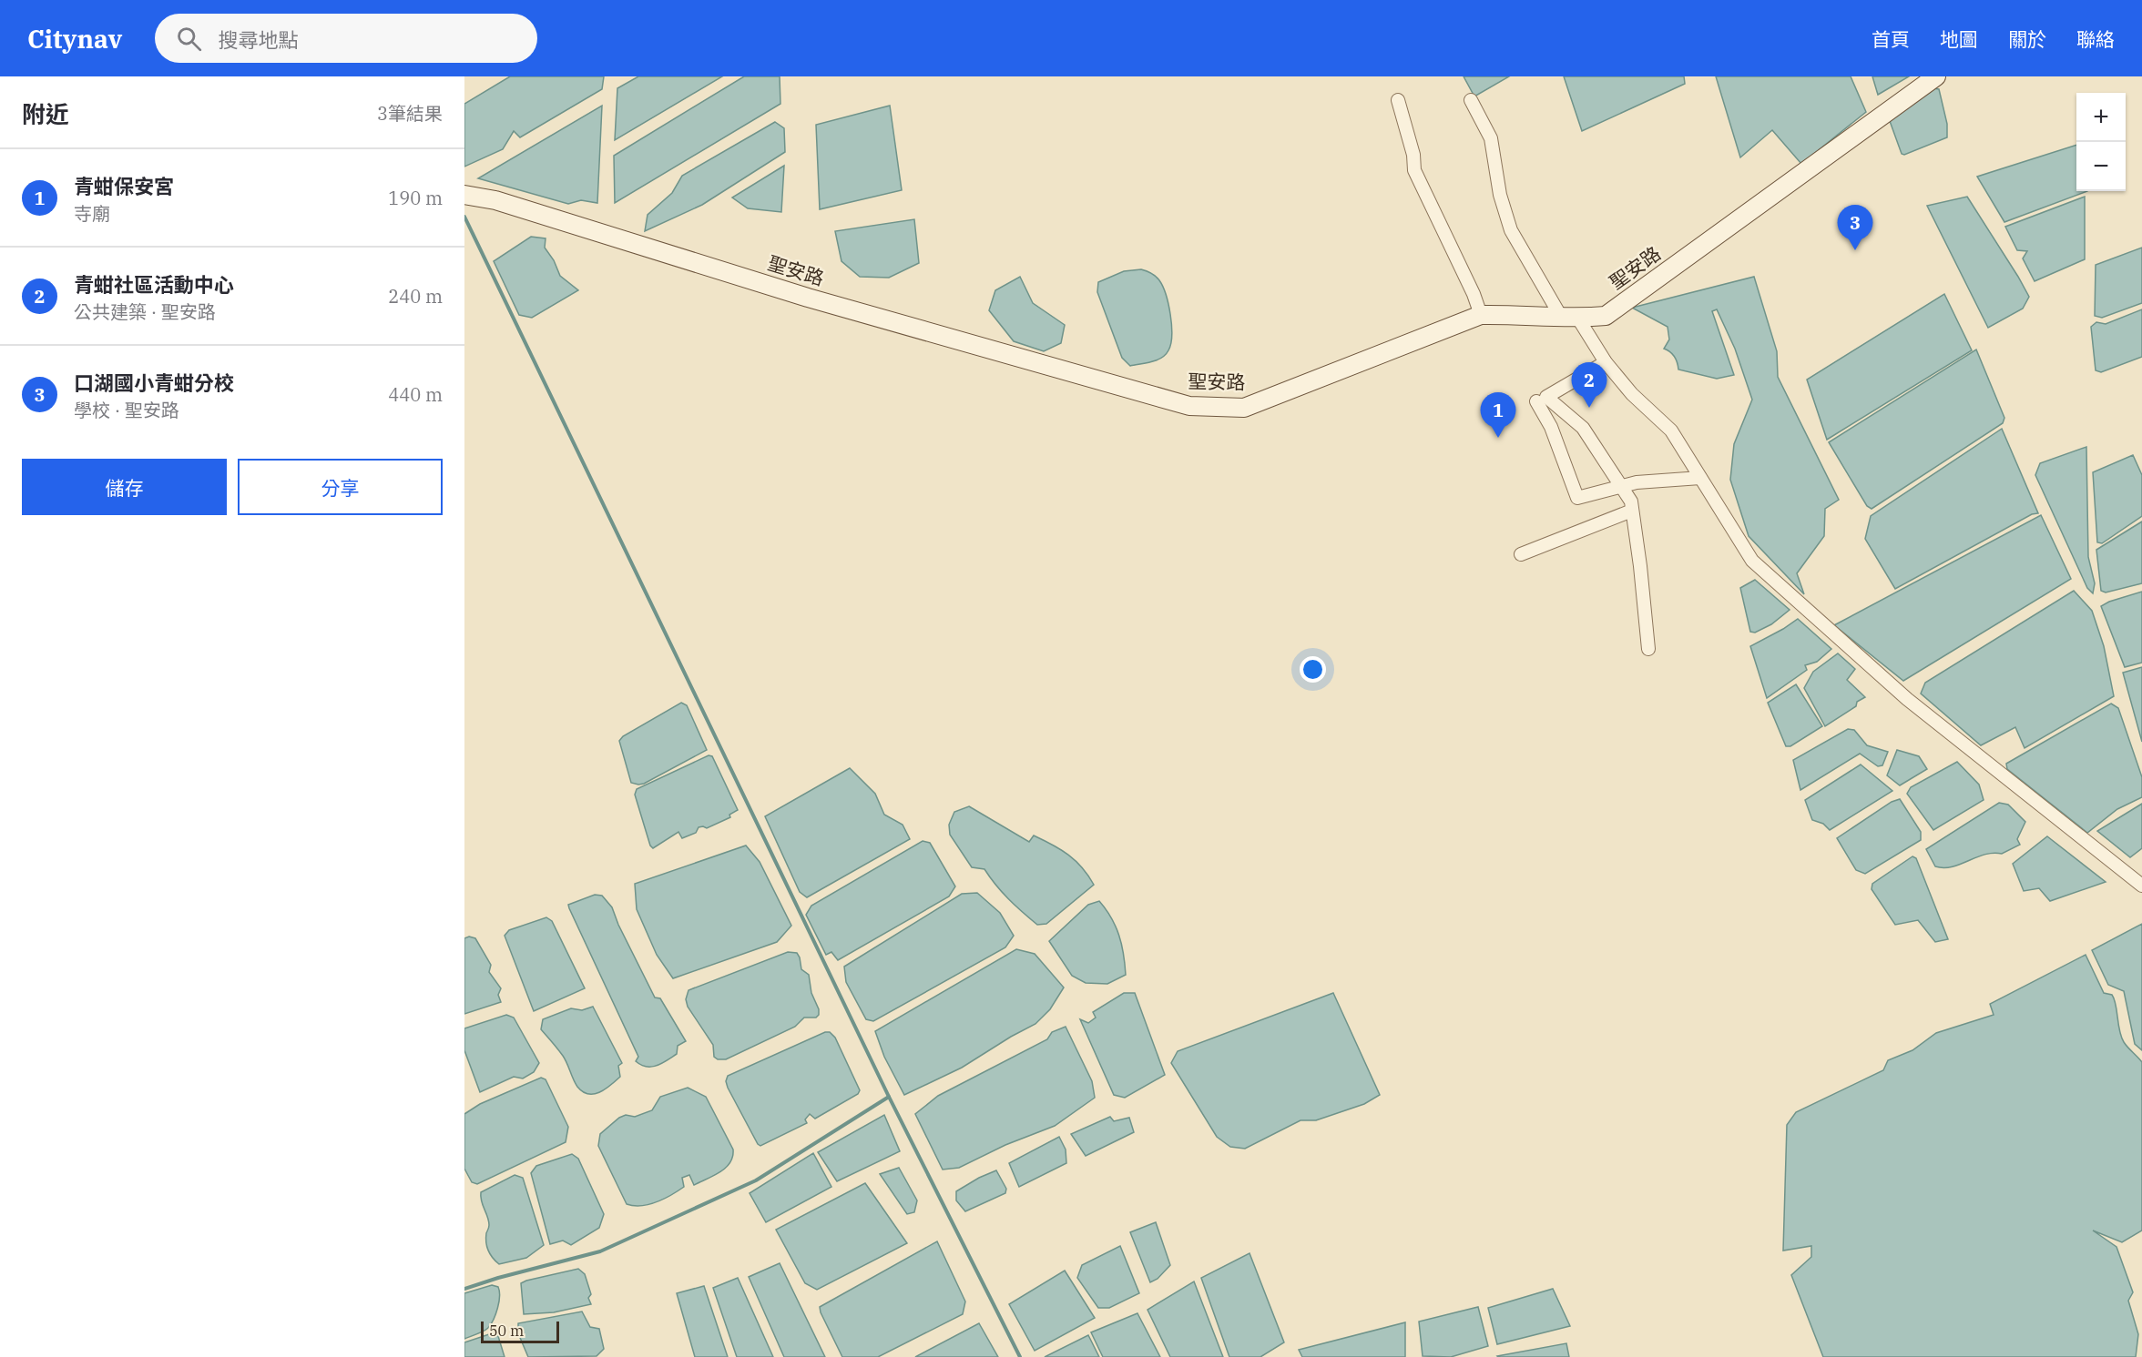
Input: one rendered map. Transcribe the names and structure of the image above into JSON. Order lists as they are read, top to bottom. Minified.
{"streets":{"street":["聖安路"]},"scale_bar":"50 m","page":{"header":"Citynav","search":"搜尋地點","nav":["首頁","地圖","關於","聯絡"],"heading":["附近","3筆結果"],"map_buttons":["+","−"],"list":[{"mark":"1","name":"青蚶保安宮","note":"寺廟","value":"190 m"},{"mark":"2","name":"青蚶社區活動中心","note":"公共建築 · 聖安路","value":"240 m"},{"mark":"3","name":"口湖國小青蚶分校","note":"學校 · 聖安路","value":"440 m"}],"pins":["3","2","1"],"buttons":["儲存","分享"],"scale":"50 m"}}
